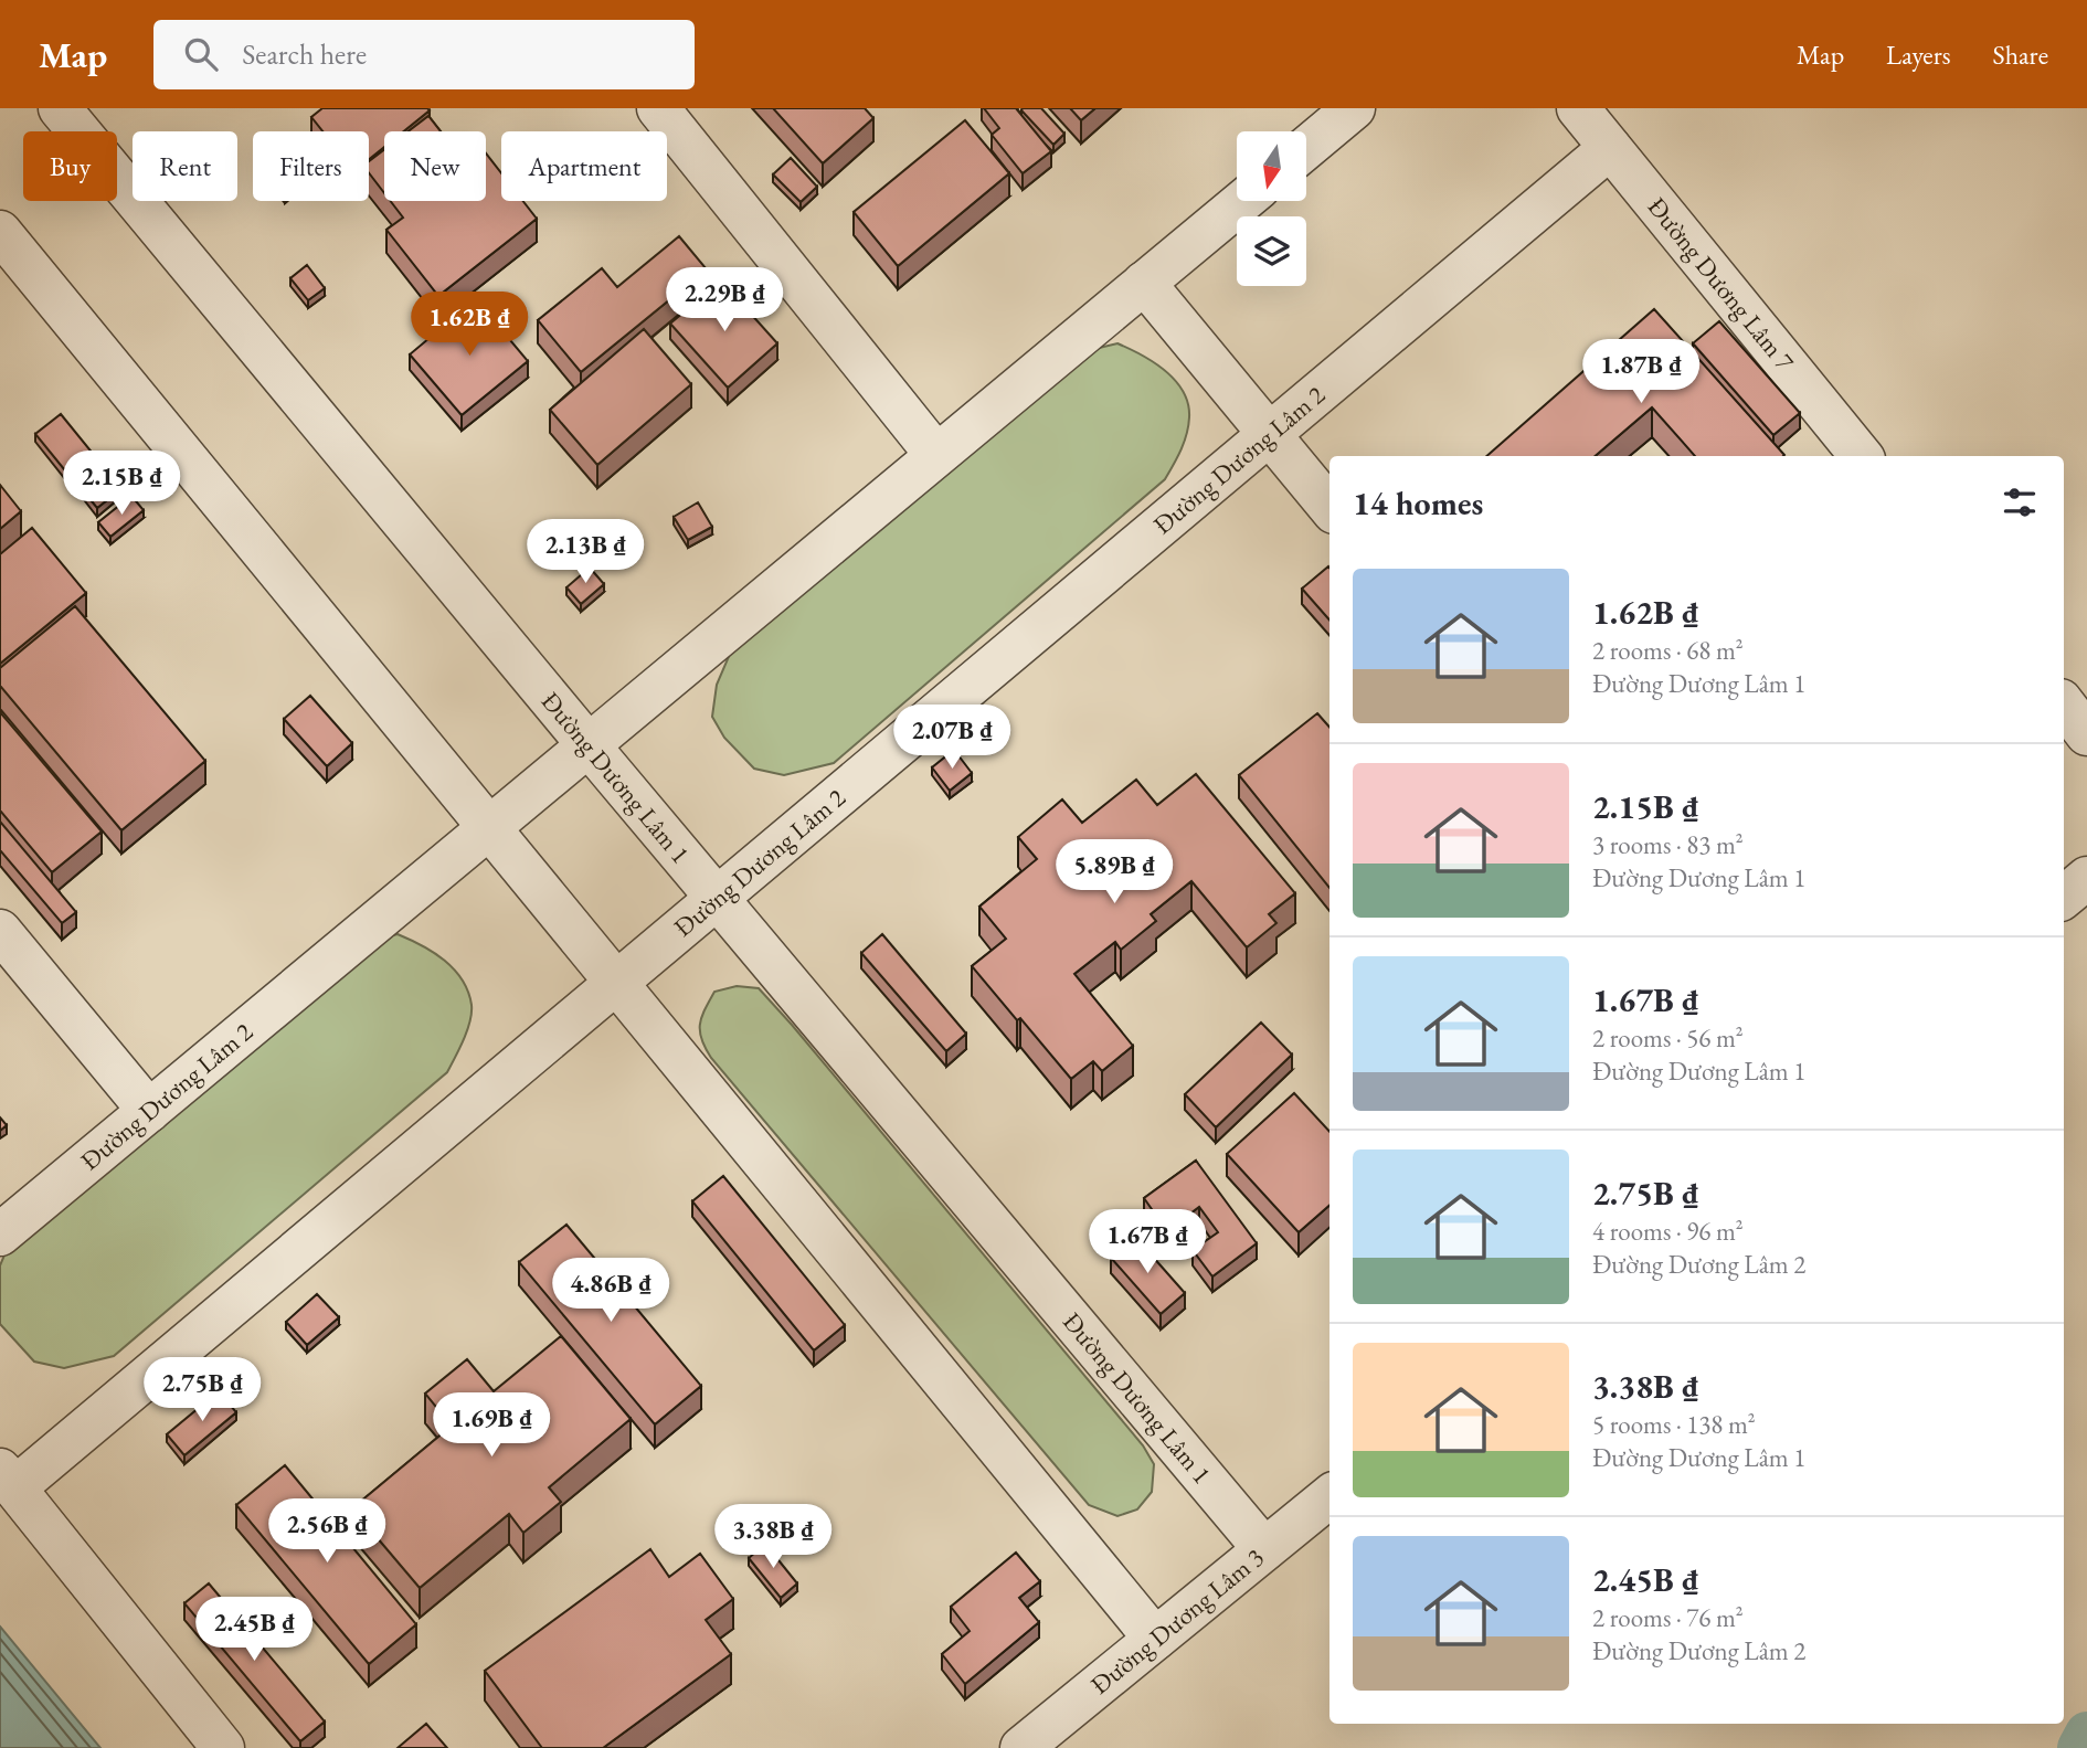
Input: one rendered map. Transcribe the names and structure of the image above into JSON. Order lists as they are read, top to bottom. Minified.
{"streets":{"street":["Đường Dương Lâm 7","Đường Dương Lâm 2","Đường Dương Lâm 1","Đường Dương Lâm 3"]},"crossings":[["Đường Dương Lâm 7","Đường Dương Lâm 2"],["Đường Dương Lâm 2","Đường Dương Lâm 1"],["Đường Dương Lâm 1","Đường Dương Lâm 3"]],"north":"bottom","page":{"header":"Map","search":"Search here","nav":["Map","Layers","Share"],"chip":["Buy","Rent","Filters","New","Apartment"],"price":["2.29B ₫","1.62B ₫","1.87B ₫","2.15B ₫","2.13B ₫","2.07B ₫","5.89B ₫","1.67B ₫","4.86B ₫","2.75B ₫","1.69B ₫","2.56B ₫","3.38B ₫","2.45B ₫"],"heading":"14 homes","list":[{"name":"1.62B ₫","note":"2 rooms · 68 m² · Đường Dương Lâm 1"},{"name":"2.15B ₫","note":"3 rooms · 83 m² · Đường Dương Lâm 1"},{"name":"1.67B ₫","note":"2 rooms · 56 m² · Đường Dương Lâm 1"},{"name":"2.75B ₫","note":"4 rooms · 96 m² · Đường Dương Lâm 2"},{"name":"3.38B ₫","note":"5 rooms · 138 m² · Đường Dương Lâm 1"},{"name":"2.45B ₫","note":"2 rooms · 76 m² · Đường Dương Lâm 2"}]}}
